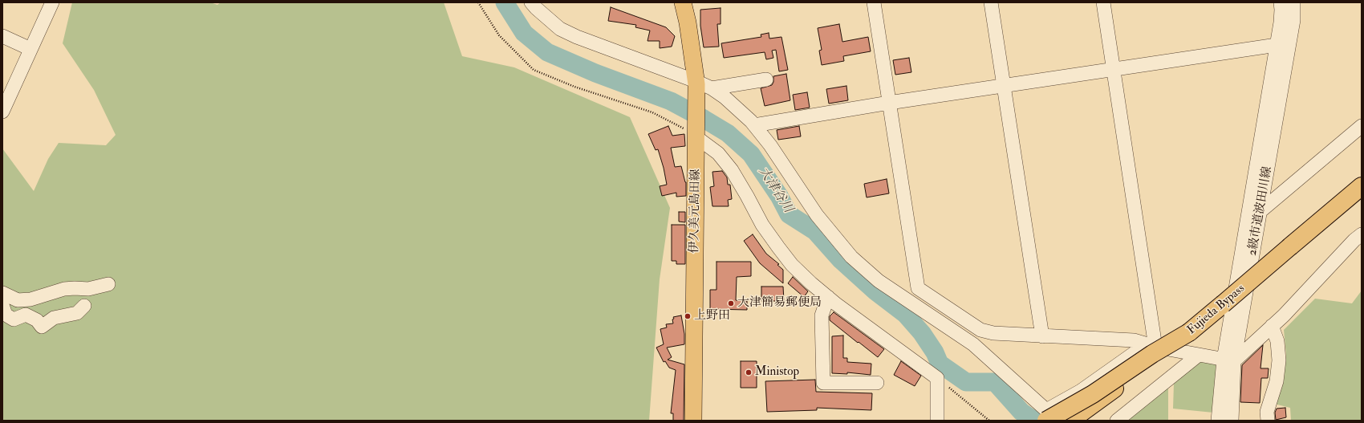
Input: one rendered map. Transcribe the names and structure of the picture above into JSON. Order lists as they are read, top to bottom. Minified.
{"streets":{"highway":["Fujieda Bypass"],"main road":["伊久美元島田線"],"street":["2級市道波田川線"]},"water":["大津谷川"],"places":["大津簡易郵便局","上野田","Ministop"]}
